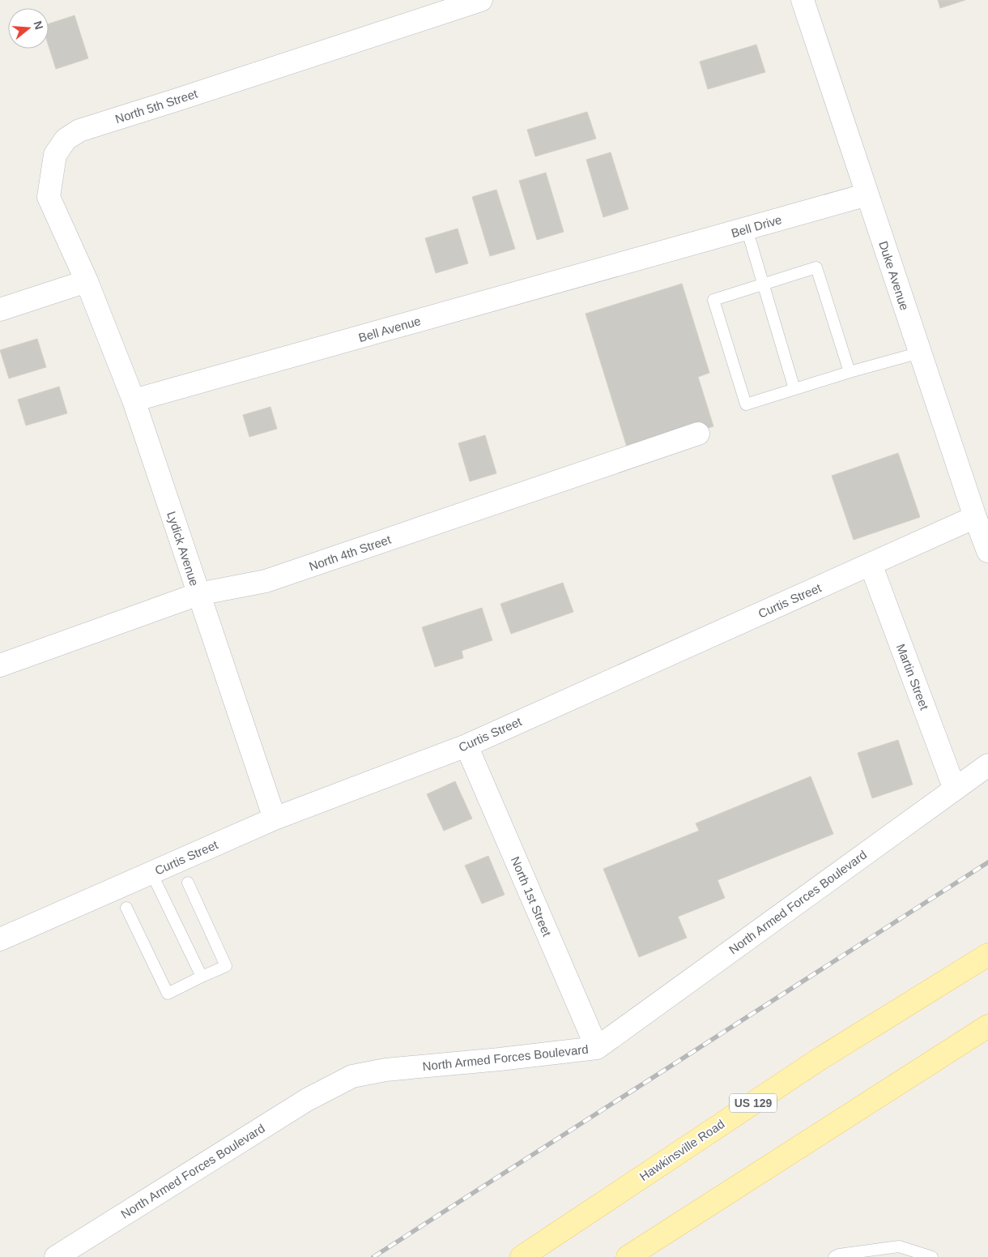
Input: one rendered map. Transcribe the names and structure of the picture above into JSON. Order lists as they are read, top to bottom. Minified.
{"streets":{"main road":["US 129","Hawkinsville Road"],"street":["North 5th Street","Bell Drive","Duke Avenue","Bell Avenue","Lydick Avenue","North 4th Street","Curtis Street","Martin Street","North 1st Street","North Armed Forces Boulevard"]},"crossings":[["North 5th Street","Lydick Avenue"],["Bell Drive","Duke Avenue"],["Bell Drive","Bell Avenue"],["Duke Avenue","Curtis Street"],["Bell Avenue","Lydick Avenue"],["Lydick Avenue","North 4th Street"],["Lydick Avenue","Curtis Street"],["Curtis Street","Martin Street"],["Curtis Street","North 1st Street"],["Martin Street","North Armed Forces Boulevard"],["North 1st Street","North Armed Forces Boulevard"]],"north":"right"}
